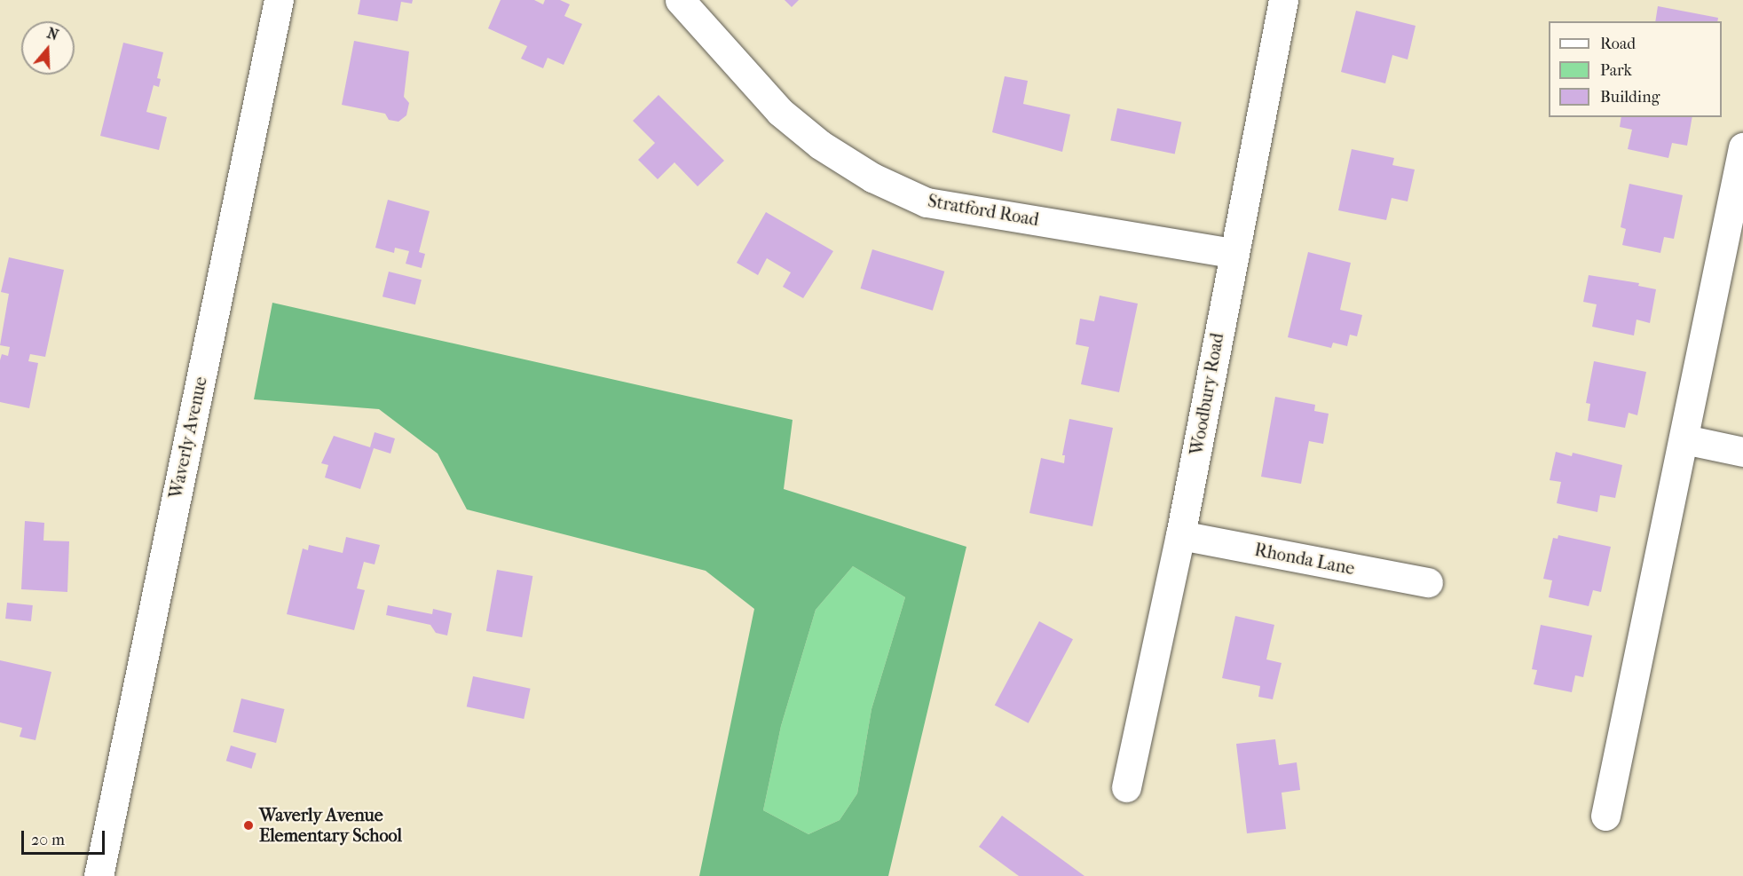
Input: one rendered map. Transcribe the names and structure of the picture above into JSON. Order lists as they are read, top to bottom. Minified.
{"streets":{"street":["Stratford Road","Woodbury Road","Waverly Avenue","Rhonda Lane"]},"crossings":[["Stratford Road","Woodbury Road"],["Woodbury Road","Rhonda Lane"]],"places":["Waverly Avenue Elementary School"],"legend":["Road","Park","Building"],"scale_bar":"20 m","north":"top"}
